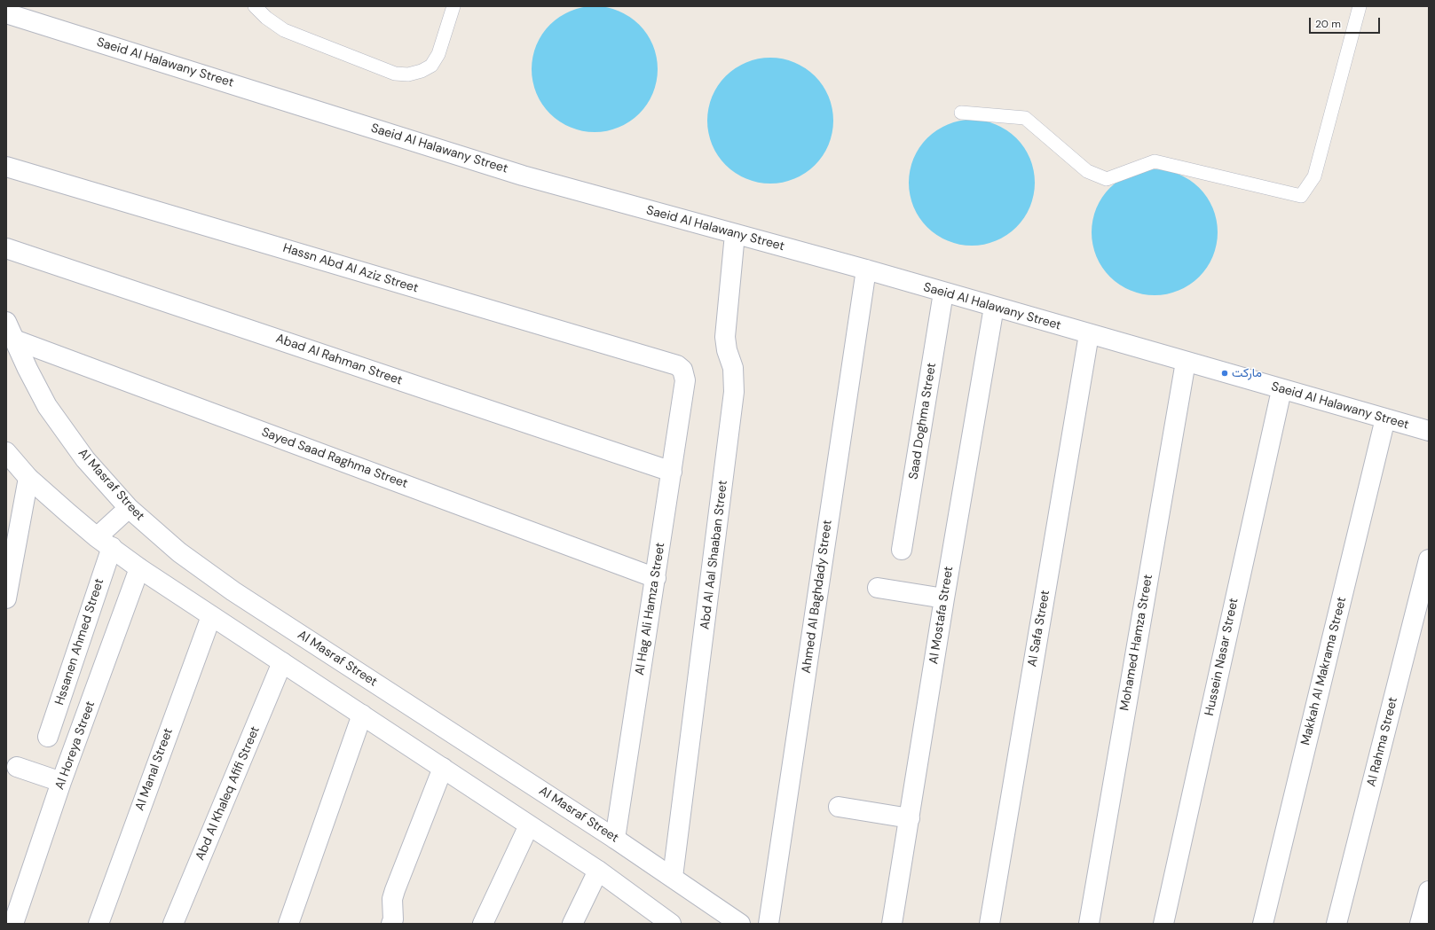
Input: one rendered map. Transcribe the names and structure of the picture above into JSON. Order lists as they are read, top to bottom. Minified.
{"streets":{"street":["Saeid Al Halawany Street","Hassn Abd Al Aziz Street","Abad Al Rahman Street","Saad Doghma Street","Sayed Saad Raghma Street","Al Masraf Street","Abd Al Aal Shaaban Street","Ahmed Al Baghdady Street","Al Hag Ali Hamza Street","Al Mostafa Street","Al Safa Street","Hssanen Ahmed Street","Mohamed Hamza Street","Hussein Nasar Street","Makkah Al Makrama Street","Al Rahma Street","Al Horeya Street","Al Manal Street","Abd Al Khaleq Afifi Street"]},"crossings":[["Saeid Al Halawany Street","Saad Doghma Street"],["Saeid Al Halawany Street","Abd Al Aal Shaaban Street"],["Saeid Al Halawany Street","Ahmed Al Baghdady Street"],["Saeid Al Halawany Street","Al Mostafa Street"],["Saeid Al Halawany Street","Al Safa Street"],["Saeid Al Halawany Street","Mohamed Hamza Street"],["Saeid Al Halawany Street","Hussein Nasar Street"],["Saeid Al Halawany Street","Makkah Al Makrama Street"],["Hassn Abd Al Aziz Street","Al Hag Ali Hamza Street"],["Abad Al Rahman Street","Al Hag Ali Hamza Street"],["Sayed Saad Raghma Street","Al Masraf Street"],["Sayed Saad Raghma Street","Al Hag Ali Hamza Street"],["Al Masraf Street","Abd Al Aal Shaaban Street"],["Al Masraf Street","Al Hag Ali Hamza Street"]],"places":["ماركت"],"scale_bar":"20 m"}
